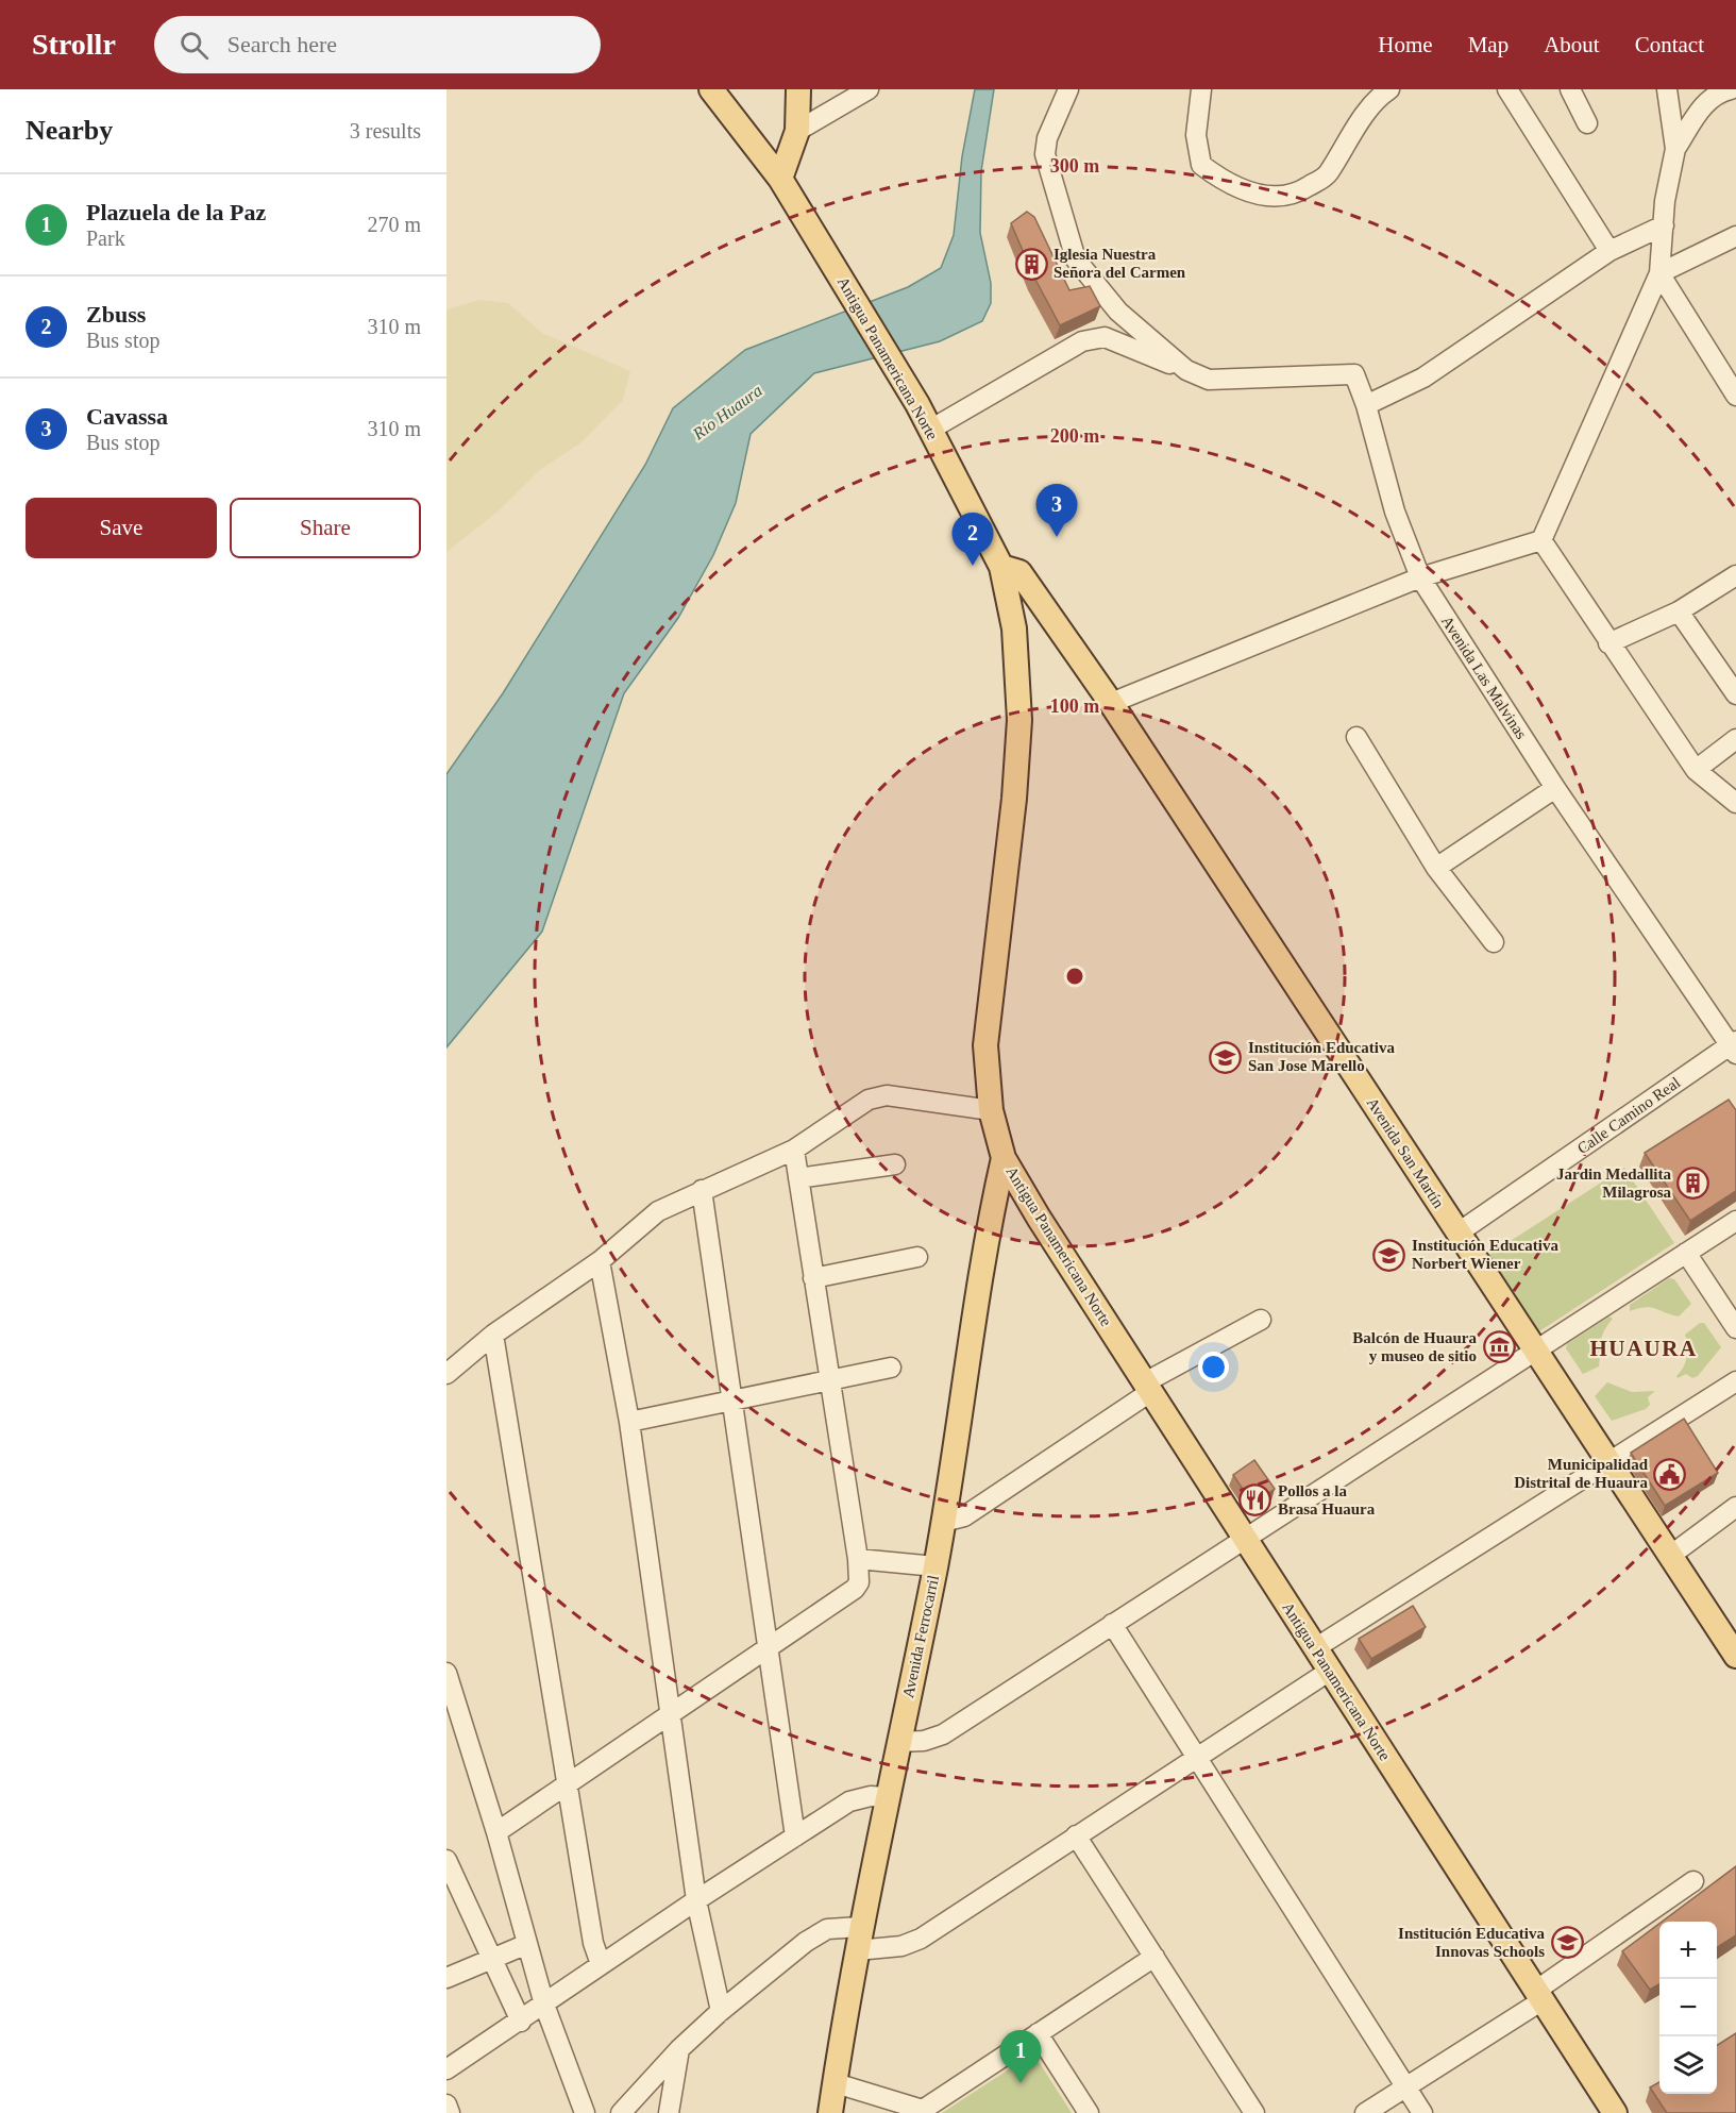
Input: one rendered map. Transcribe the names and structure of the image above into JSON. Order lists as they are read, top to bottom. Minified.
{"streets":{"main road":["Antigua Panamericana Norte","Avenida San Martín","Avenida Ferrocarril"],"street":["Avenida Las Malvinas","Calle Camino Real"]},"crossings":[["Antigua Panamericana Norte","Avenida San Martín"],["Antigua Panamericana Norte","Avenida Ferrocarril"],["Avenida Las Malvinas","Calle Camino Real"],["Calle Camino Real","Avenida San Martín"]],"districts":["HUAURA"],"water":["Río Huaura"],"places":{"building":["Iglesia Nuestra Señora del Carmen","Jardin Medallita Milagrosa"],"school or university":["Institución Educativa San Jose Marello","Institución Educativa Norbert Wiener","Institución Educativa Innovas Schools"],"museum":["Balcón de Huaura y museo de sitio"],"public building":["Municipalidad Distrital de Huaura"],"restaurant":["Pollos a la Brasa Huaura"]},"page":{"header":"Strollr","search":"Search here","nav":["Home","Map","About","Contact"],"heading":["Nearby","3 results"],"list":[{"mark":"1","name":"Plazuela de la Paz","note":"Park","value":"270 m"},{"mark":"2","name":"Zbuss","note":"Bus stop","value":"310 m"},{"mark":"3","name":"Cavassa","note":"Bus stop","value":"310 m"}],"buttons":["Save","Share"],"pins":["3","2","1"],"map_buttons":["+","−"]},"rings":["300 m","200 m","100 m"]}
